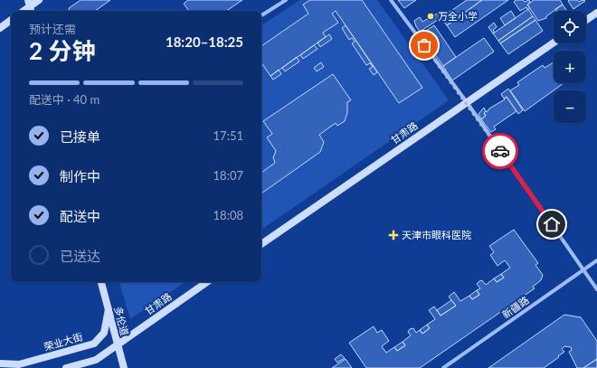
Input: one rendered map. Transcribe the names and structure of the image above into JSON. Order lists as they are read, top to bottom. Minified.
{"streets":{"street":["甘肃路","新疆路","多伦道","荣业大街"]},"crossings":[["甘肃路","多伦道"],["多伦道","荣业大街"]],"places":{"other":["万全小学"],"health":["天津市眼科医院"]},"page":{"map_buttons":["+","−"],"heading":["2 分钟","预计还需","18:20–18:25"],"bar":"配送中 · 40 m","list":[["已接单","17:51"],["制作中","18:07"],["配送中","18:08"],"已送达"]}}
